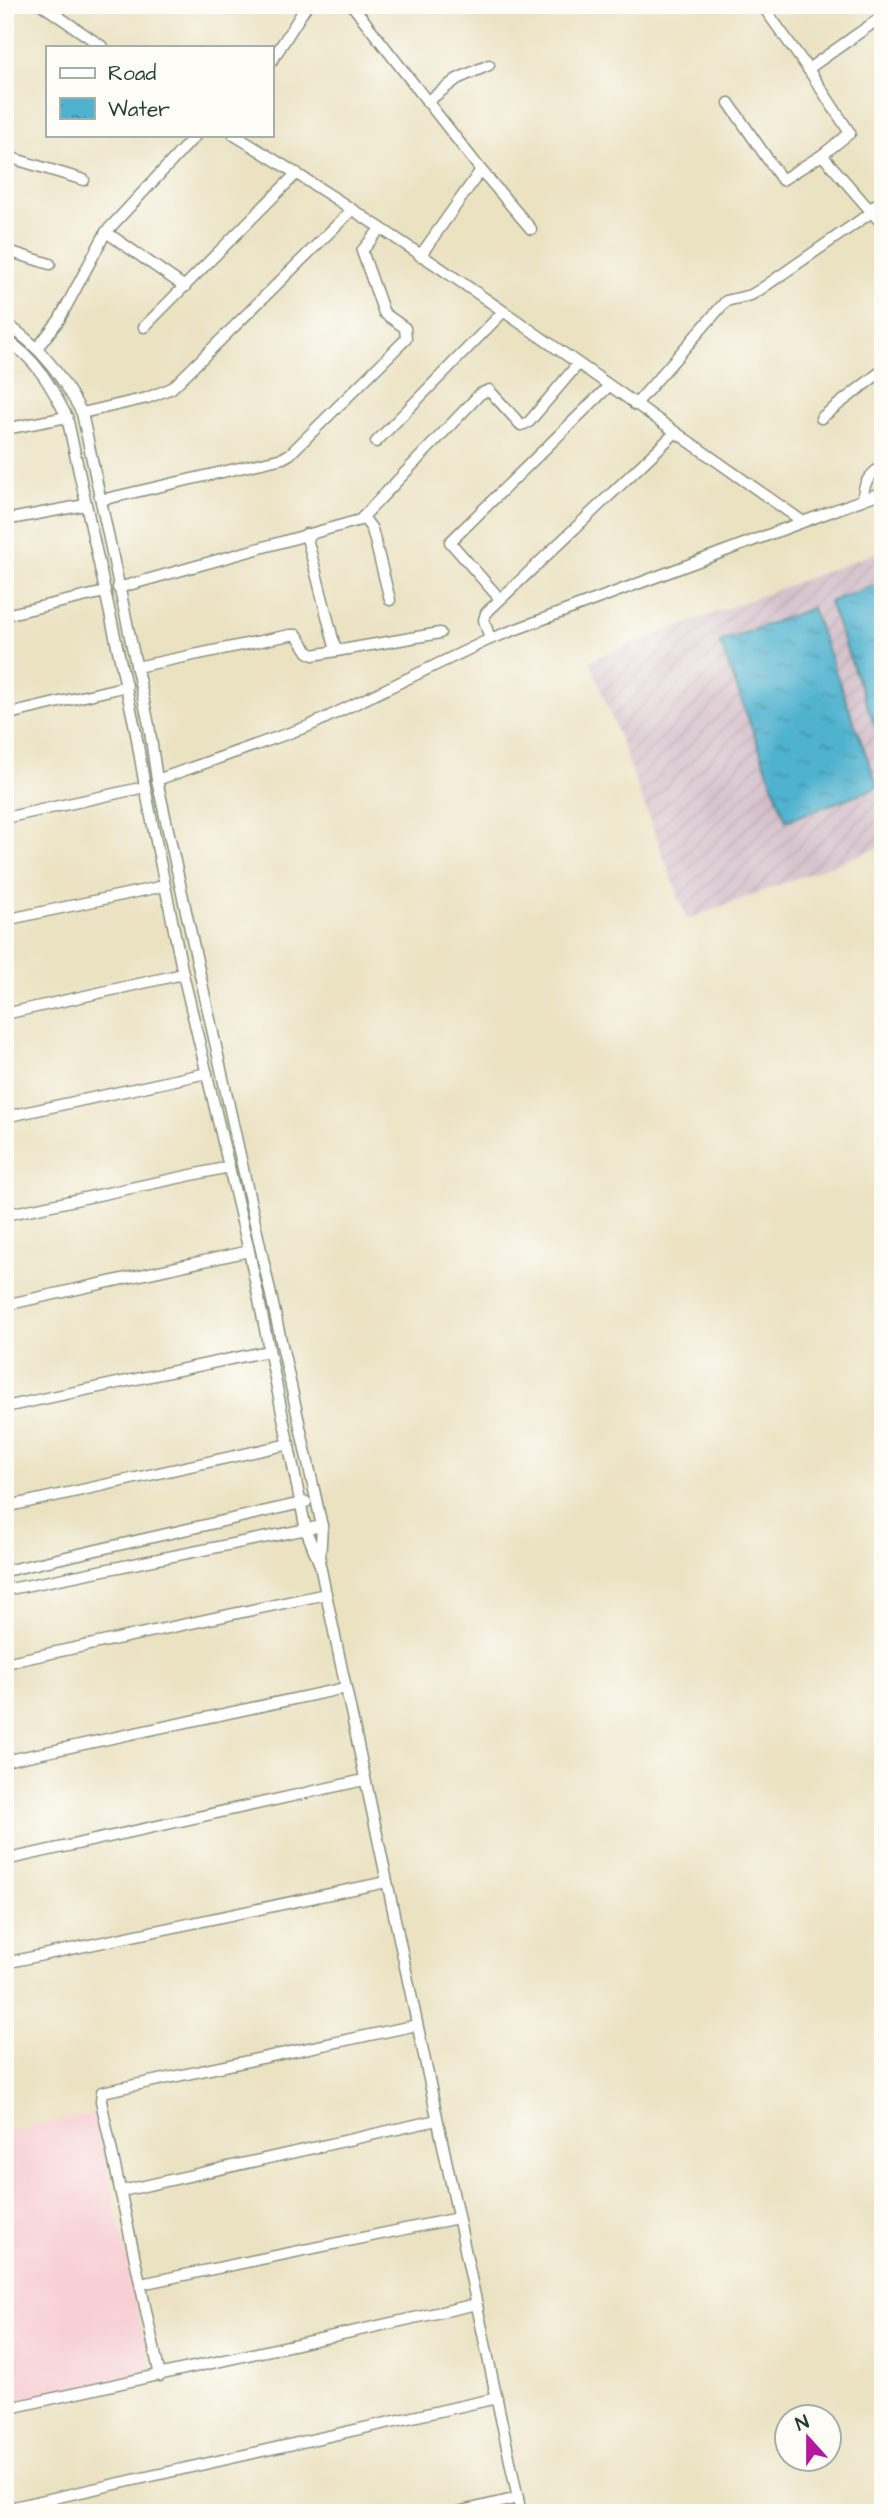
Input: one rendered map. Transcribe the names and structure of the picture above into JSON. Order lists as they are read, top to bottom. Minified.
{"legend":["Road","Water"],"north":"top"}
